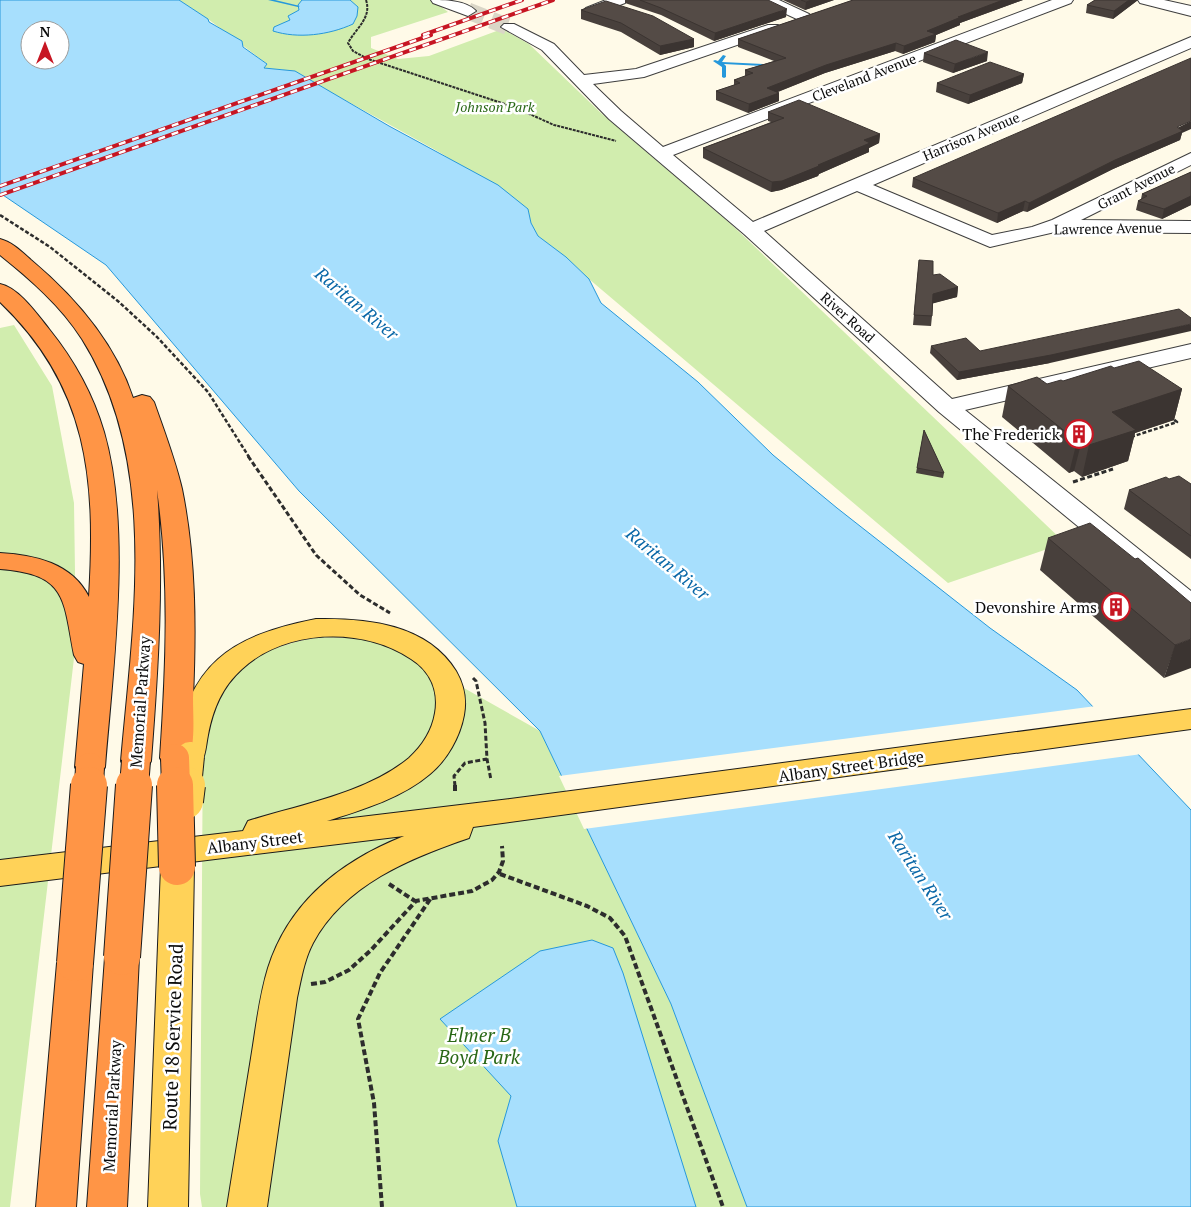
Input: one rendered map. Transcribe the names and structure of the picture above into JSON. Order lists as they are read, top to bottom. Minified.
{"streets":{"highway":["Memorial Parkway"],"main road":["Albany Street Bridge","Albany Street","Route 18 Service Road"],"street":["Cleveland Avenue","Harrison Avenue","Grant Avenue","Lawrence Avenue","River Road"]},"crossings":[["Cleveland Avenue","River Road"],["Harrison Avenue","Lawrence Avenue"],["Harrison Avenue","River Road"],["Grant Avenue","Lawrence Avenue"],["Albany Street Bridge","Albany Street"]],"water":["Raritan River"],"parks":["Johnson Park","Elmer B Boyd Park"],"places":{"building":["The Frederick","Devonshire Arms"]},"north":"top"}
